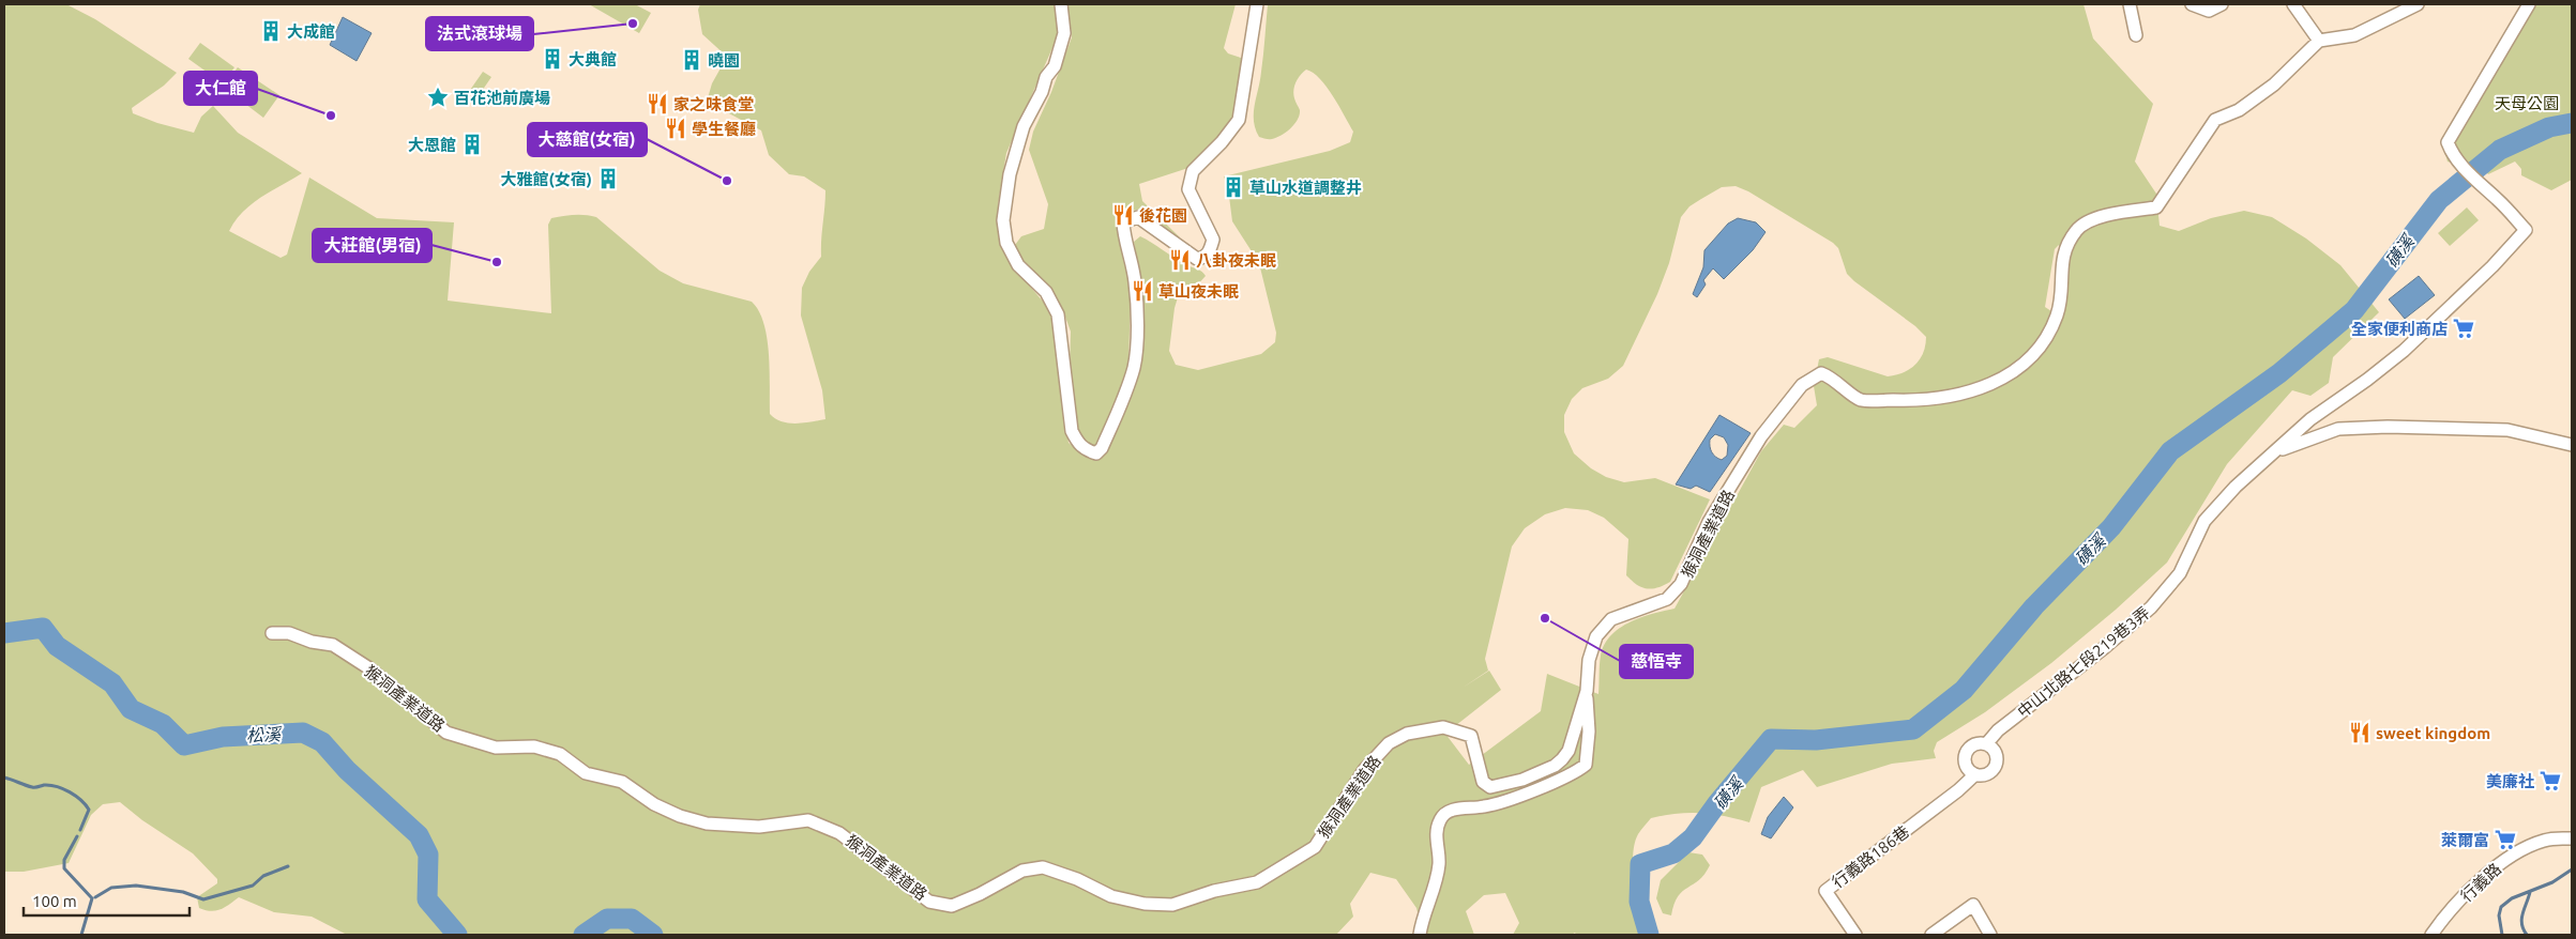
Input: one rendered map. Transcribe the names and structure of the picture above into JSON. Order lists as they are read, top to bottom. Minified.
{"streets":{"street":["猴洞產業道路","中山北路七段219巷3弄","行義路186巷","行義路"]},"crossings":[["中山北路七段219巷3弄","行義路186巷"]],"water":["磺溪","松溪"],"parks":["天母公園"],"places":{"other":["法式滾球場","大仁館","大慈館(女宿)","大莊館(男宿)","慈悟寺"],"building":["大成館","大典館","曉園","大恩館","大雅館(女宿)","草山水道調整井"],"place":["百花池前廣場"],"restaurant":["家之味食堂","學生餐廳","後花園","八卦夜未眠","草山夜未眠","sweet kingdom"],"supermarket":["全家便利商店","美廉社","萊爾富"]},"scale_bar":"100 m"}
